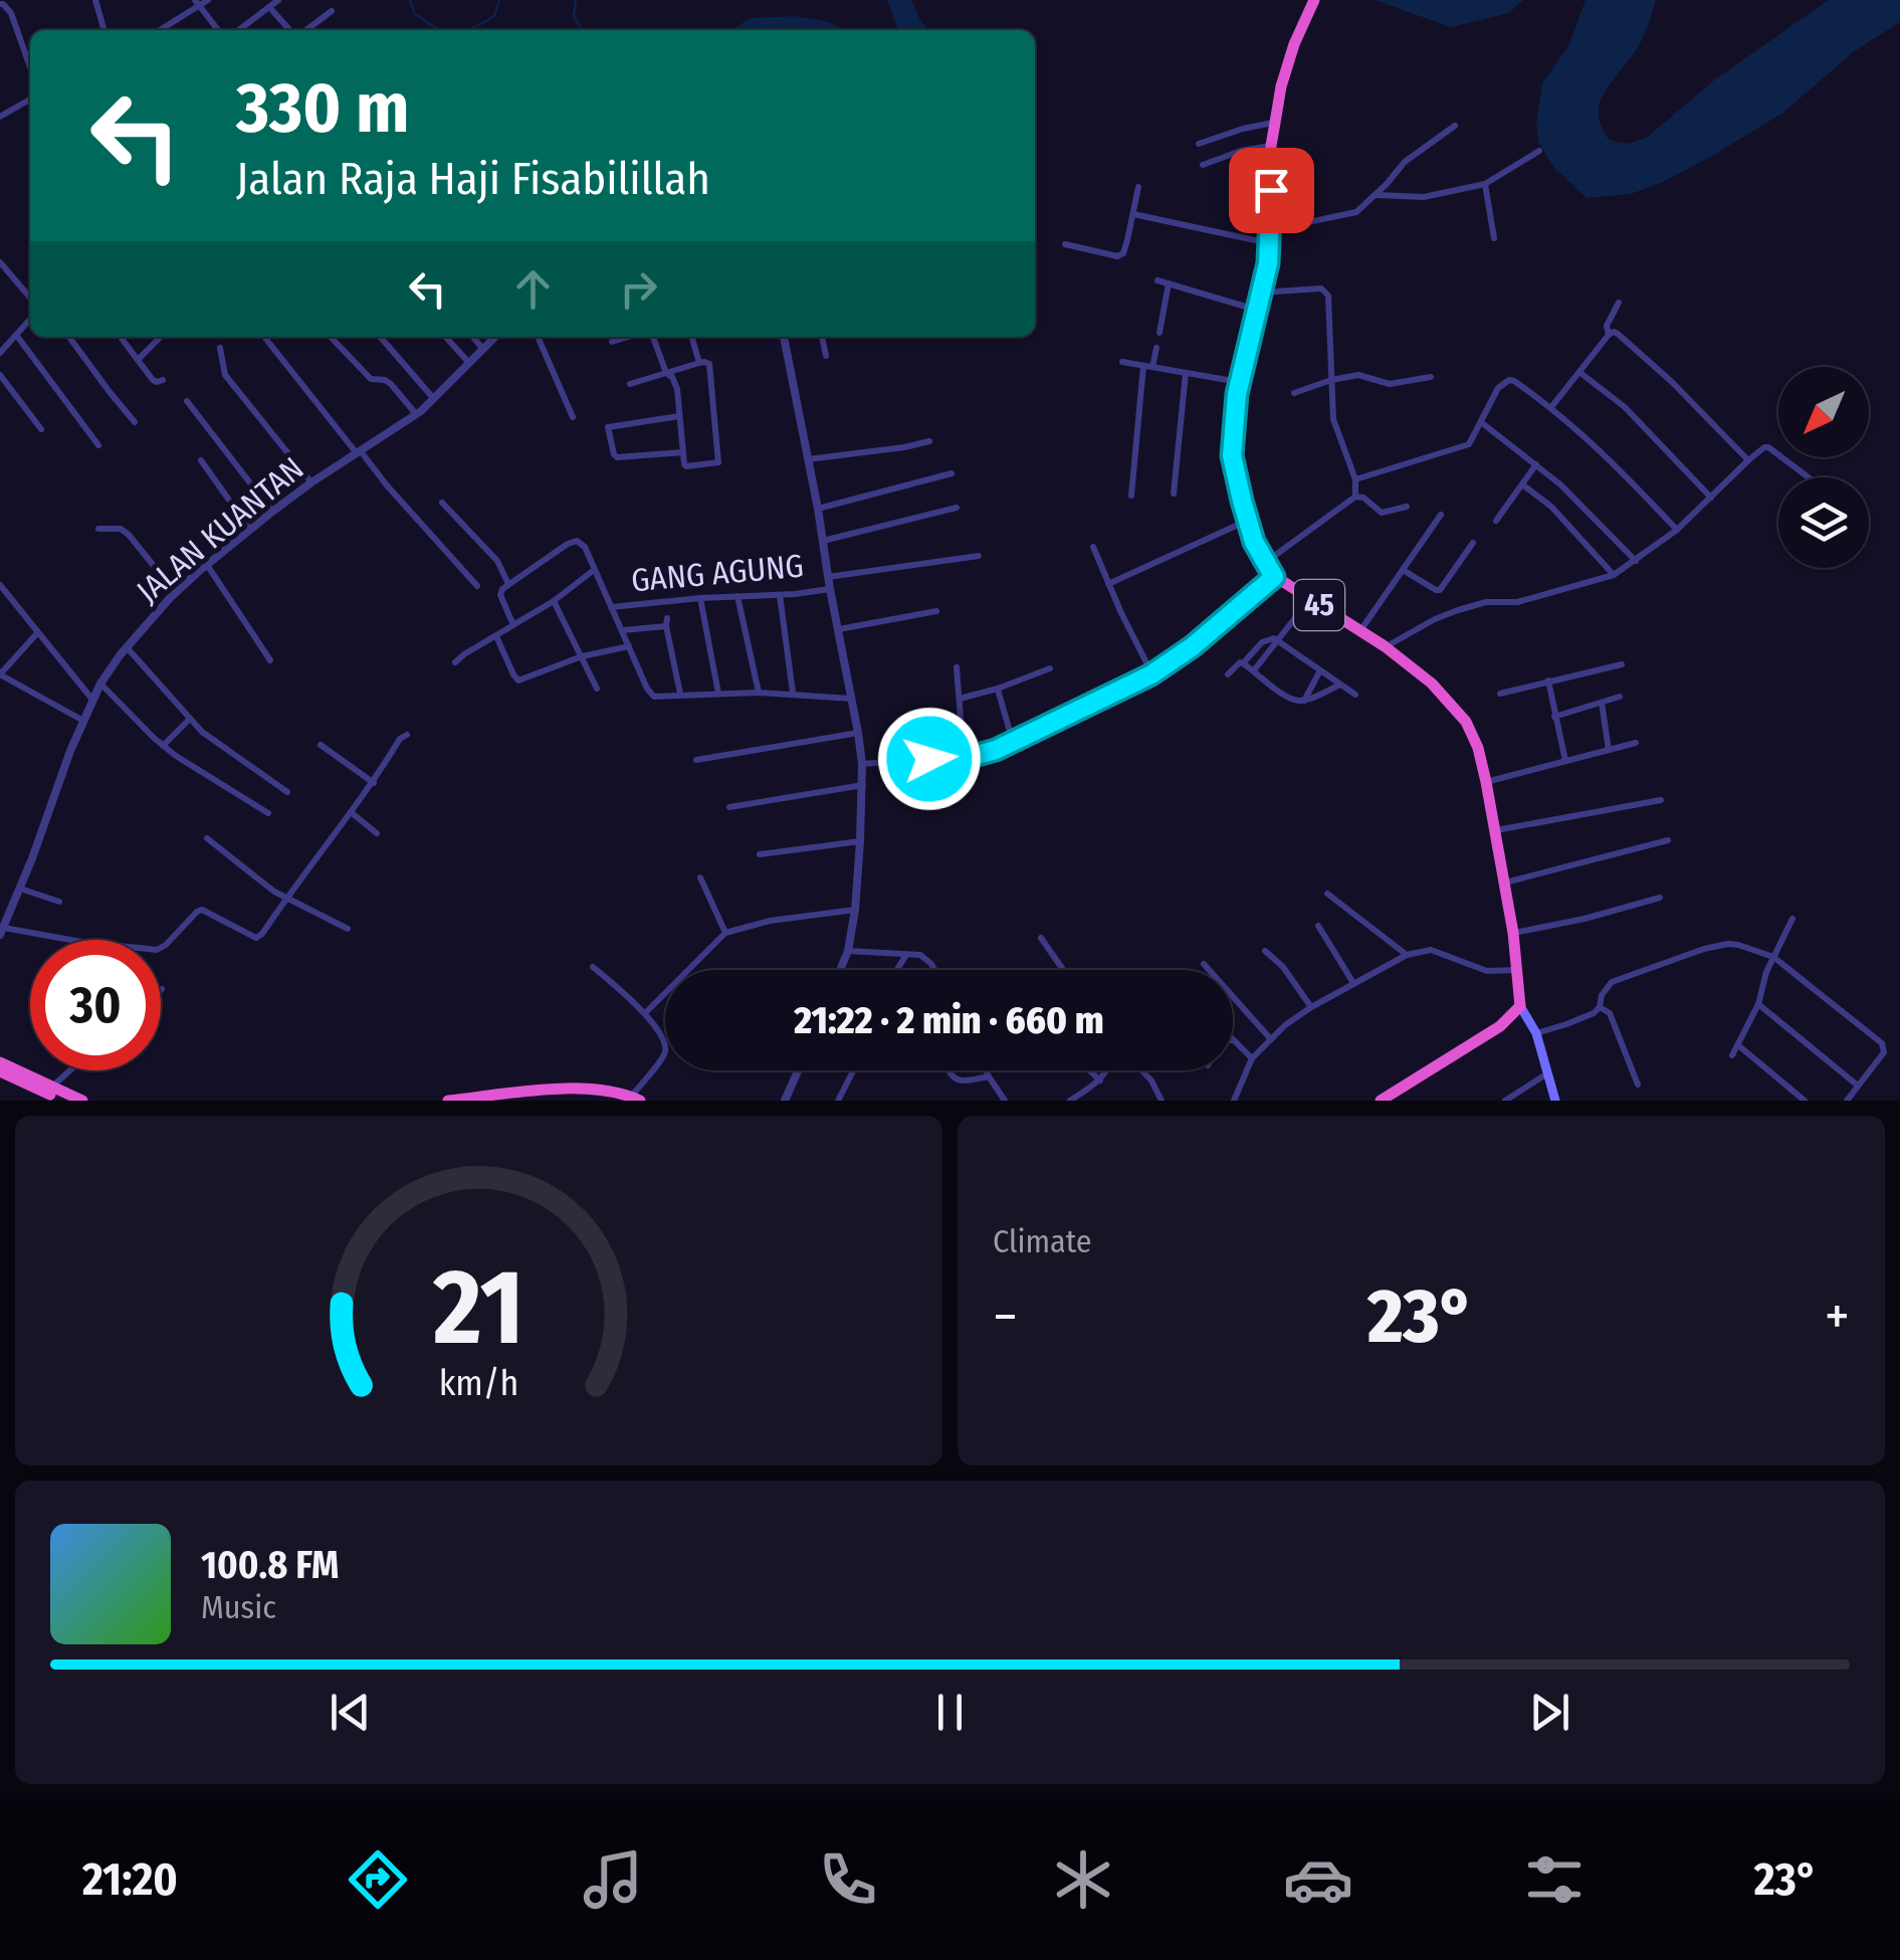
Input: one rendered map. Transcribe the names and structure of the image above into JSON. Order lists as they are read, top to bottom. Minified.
{"streets":{"highway":["45"],"street":["JALAN KUANTAN","GANG AGUNG"]},"north":"bottom left","page":{"turn":["330 m","Jalan Raja Haji Fisabilillah"],"limit":"30","trip":"21:22 · 2 min · 660 m","tile":"Climate","heat":["−","23°","+"],"song":["100.8 FM","Music"],"tabs":["21:20","23°"],"gauge":["21","km/h"]}}
